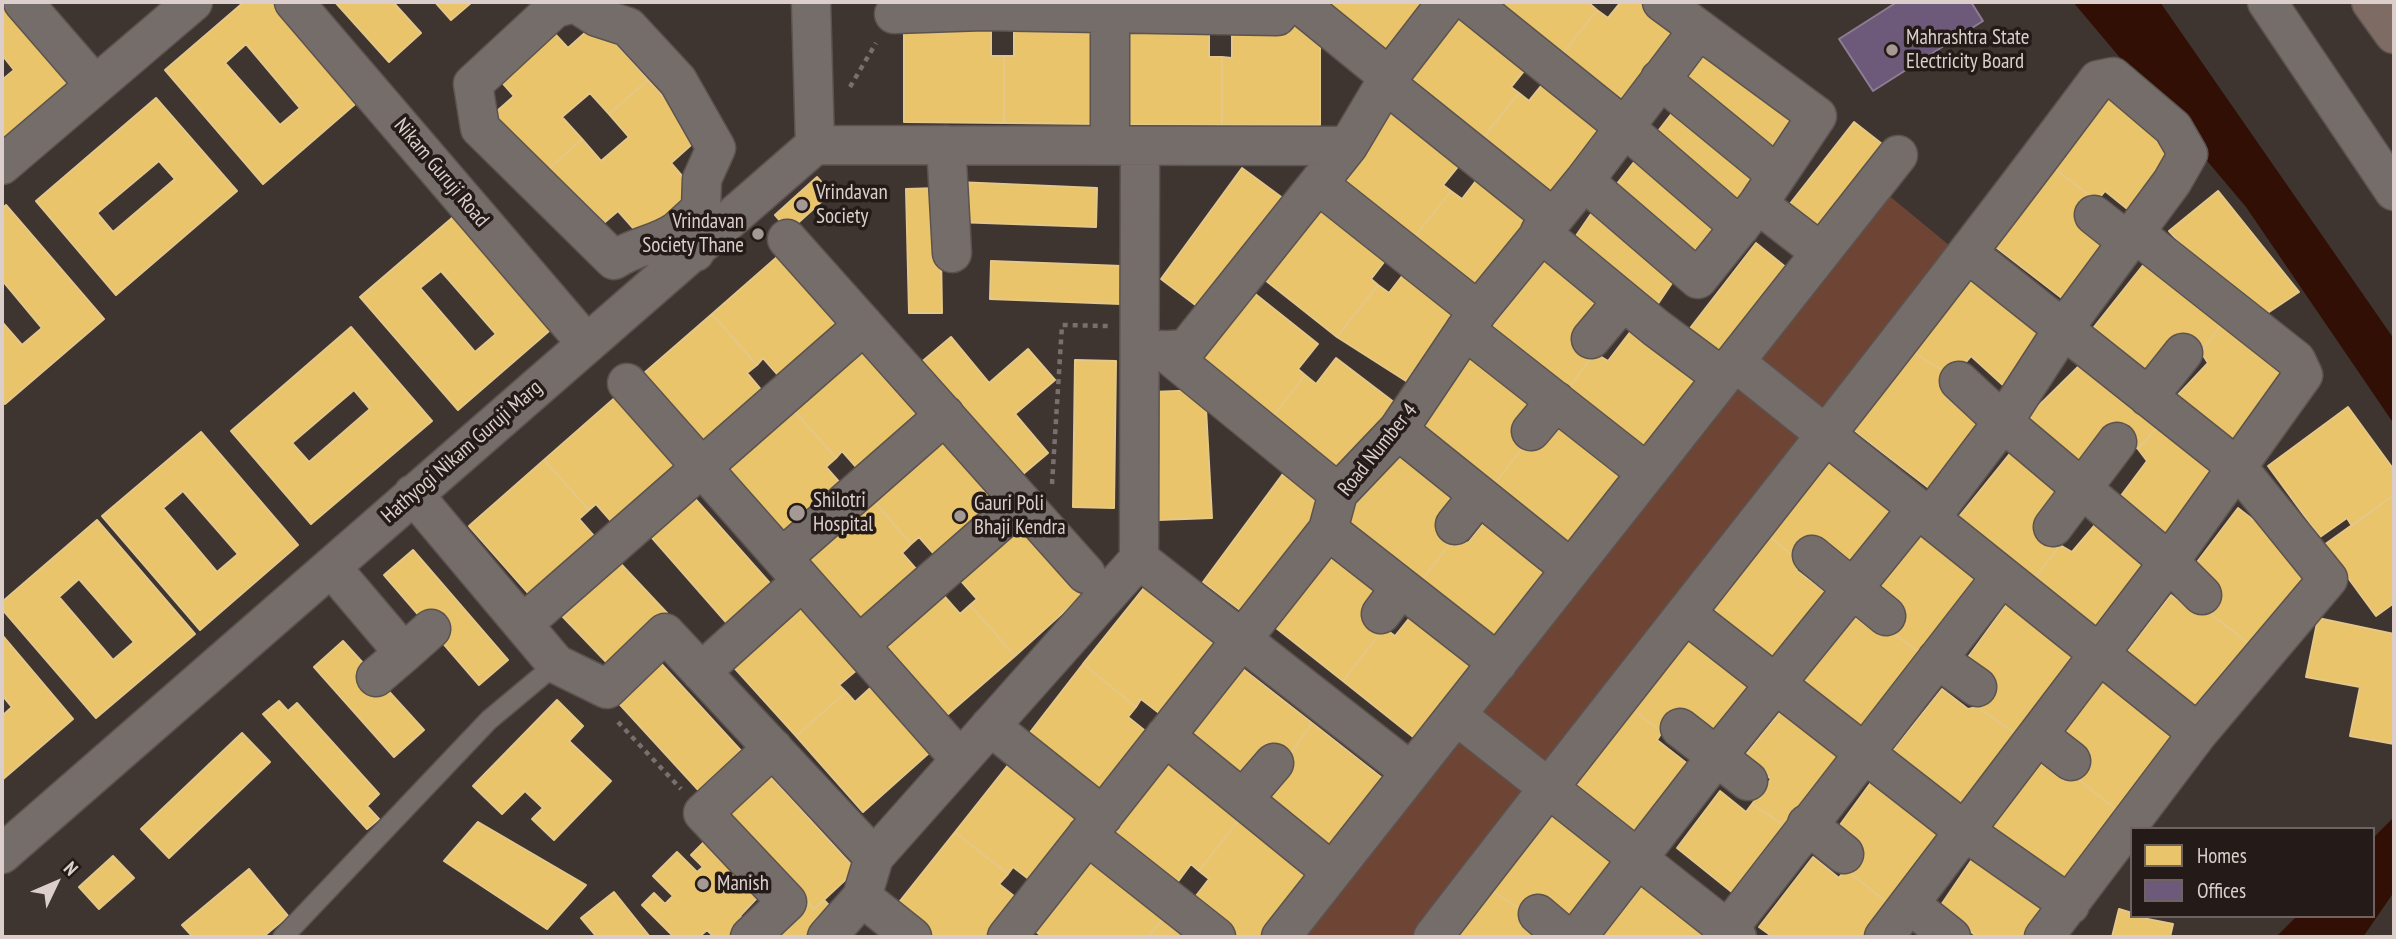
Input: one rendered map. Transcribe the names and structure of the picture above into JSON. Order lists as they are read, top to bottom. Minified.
{"streets":{"street":["Nikam Guruji Road","Road Number 4","Hathyogi Nikam Guruji Marg"]},"crossings":[["Nikam Guruji Road","Hathyogi Nikam Guruji Marg"]],"places":["Mahrashtra State Electricity Board","Vrindavan Society","Vrindavan Society Thane","Shilotri Hospital","Gauri Poli Bhaji Kendra","Manish"],"legend":["Homes","Offices"],"north":"top right"}
